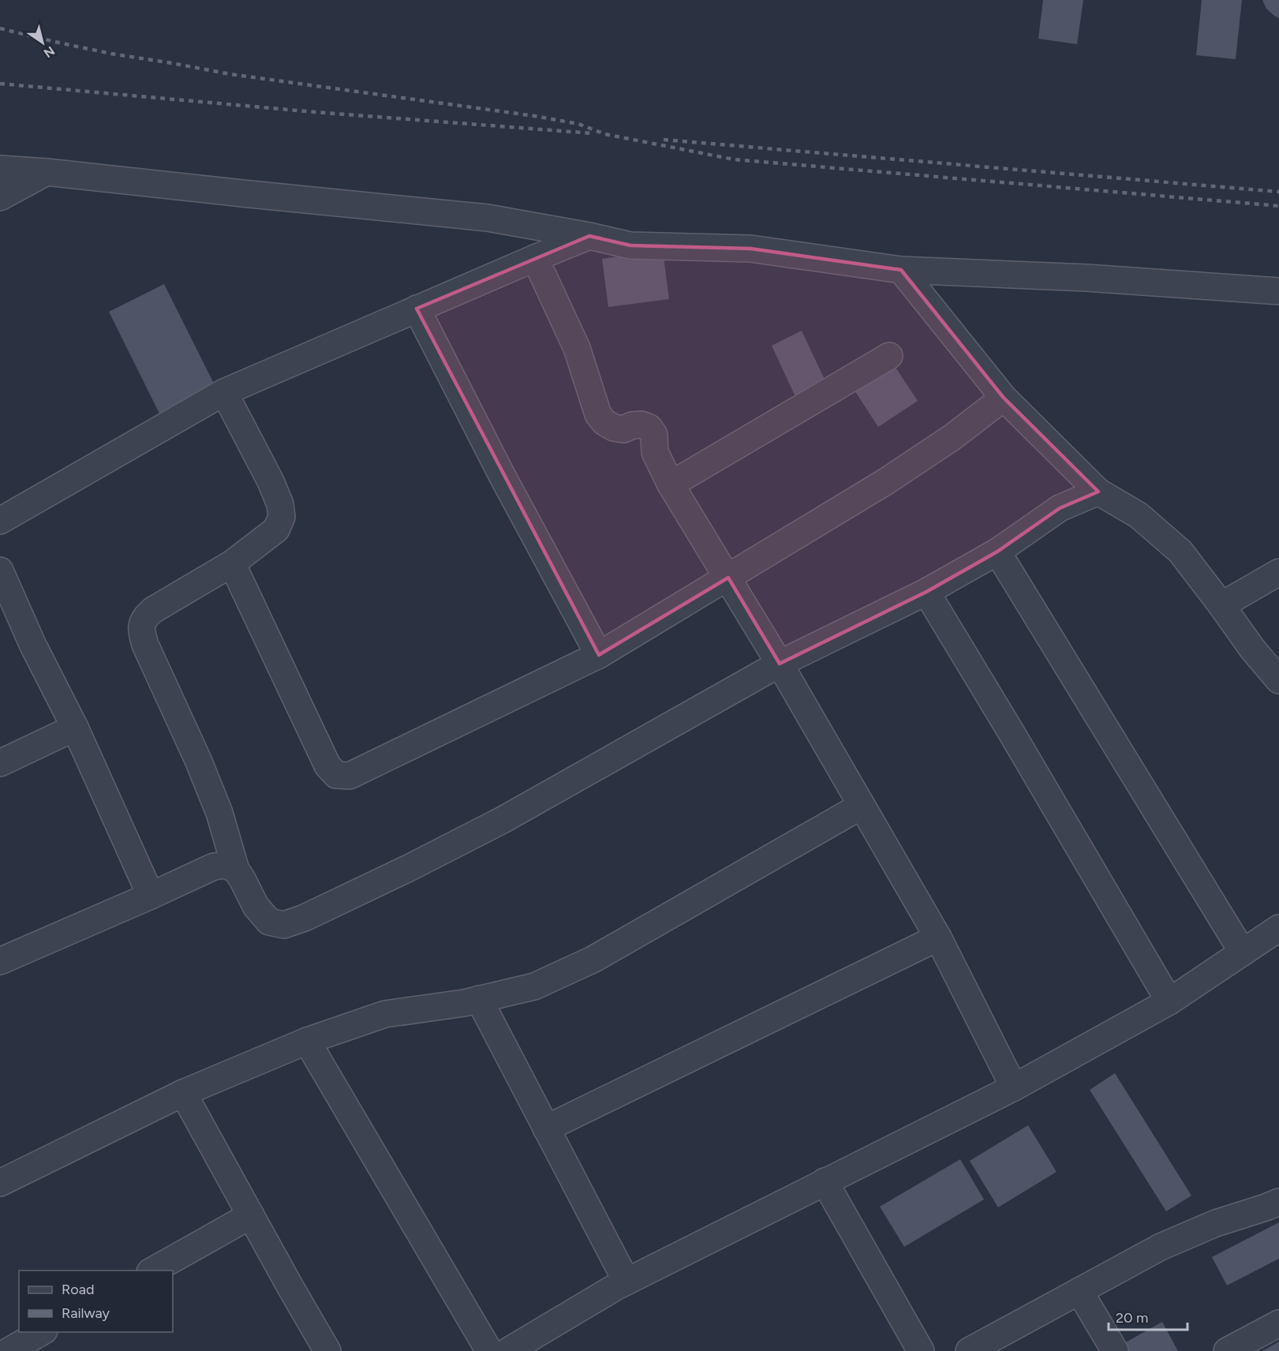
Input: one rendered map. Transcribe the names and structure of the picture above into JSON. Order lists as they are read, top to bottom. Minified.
{"legend":["Road","Railway"],"scale_bar":"20 m","north":"bottom right"}
